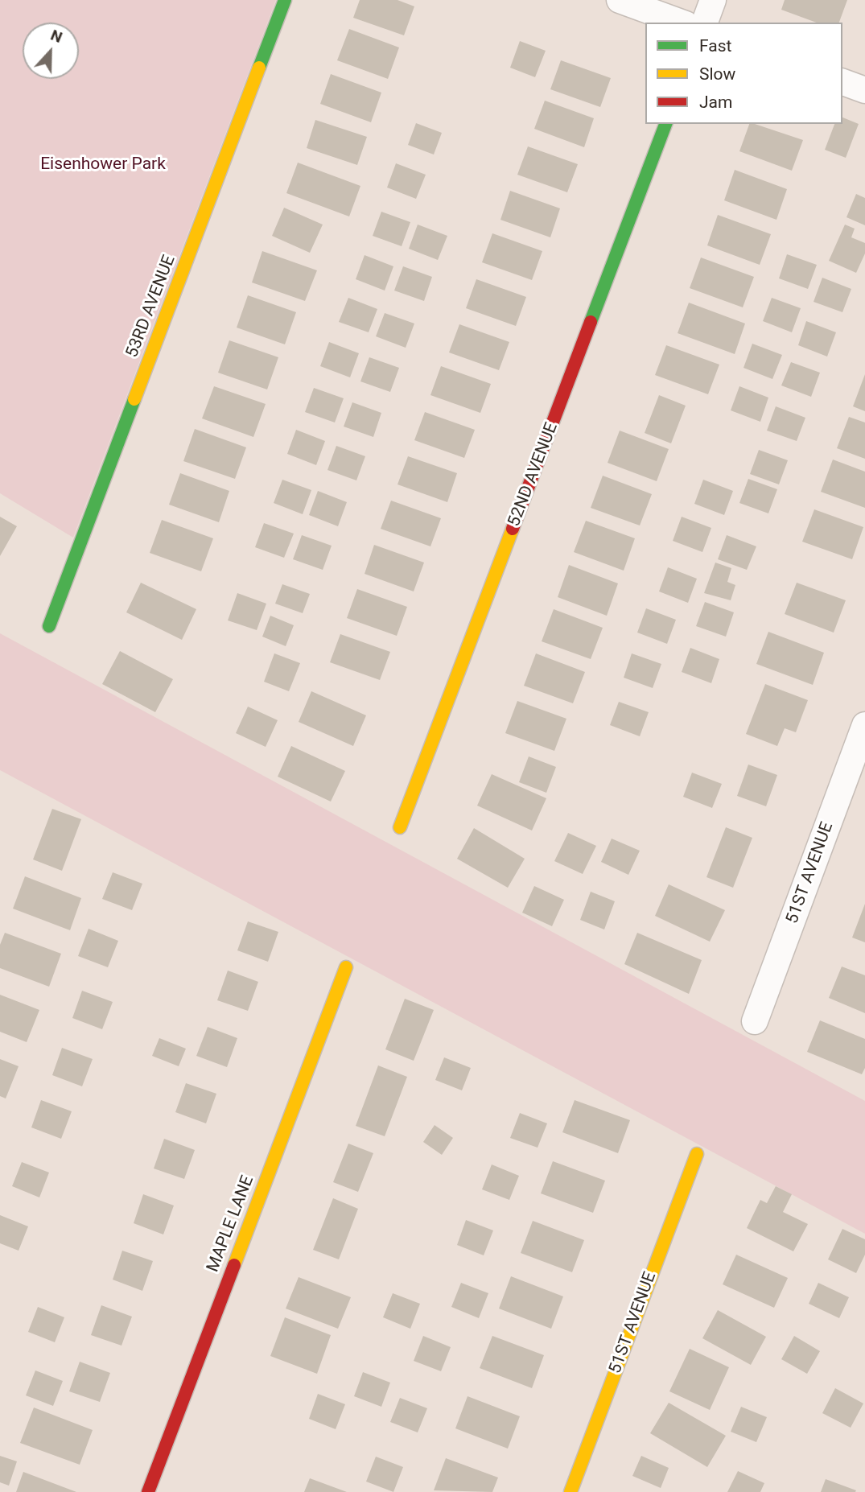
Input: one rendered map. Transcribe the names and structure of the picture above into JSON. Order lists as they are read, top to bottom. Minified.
{"streets":{"street":["53RD AVENUE","52ND AVENUE","51ST AVENUE","MAPLE LANE"]},"parks":["Eisenhower Park"],"legend":["Fast","Slow","Jam"],"north":"top"}
